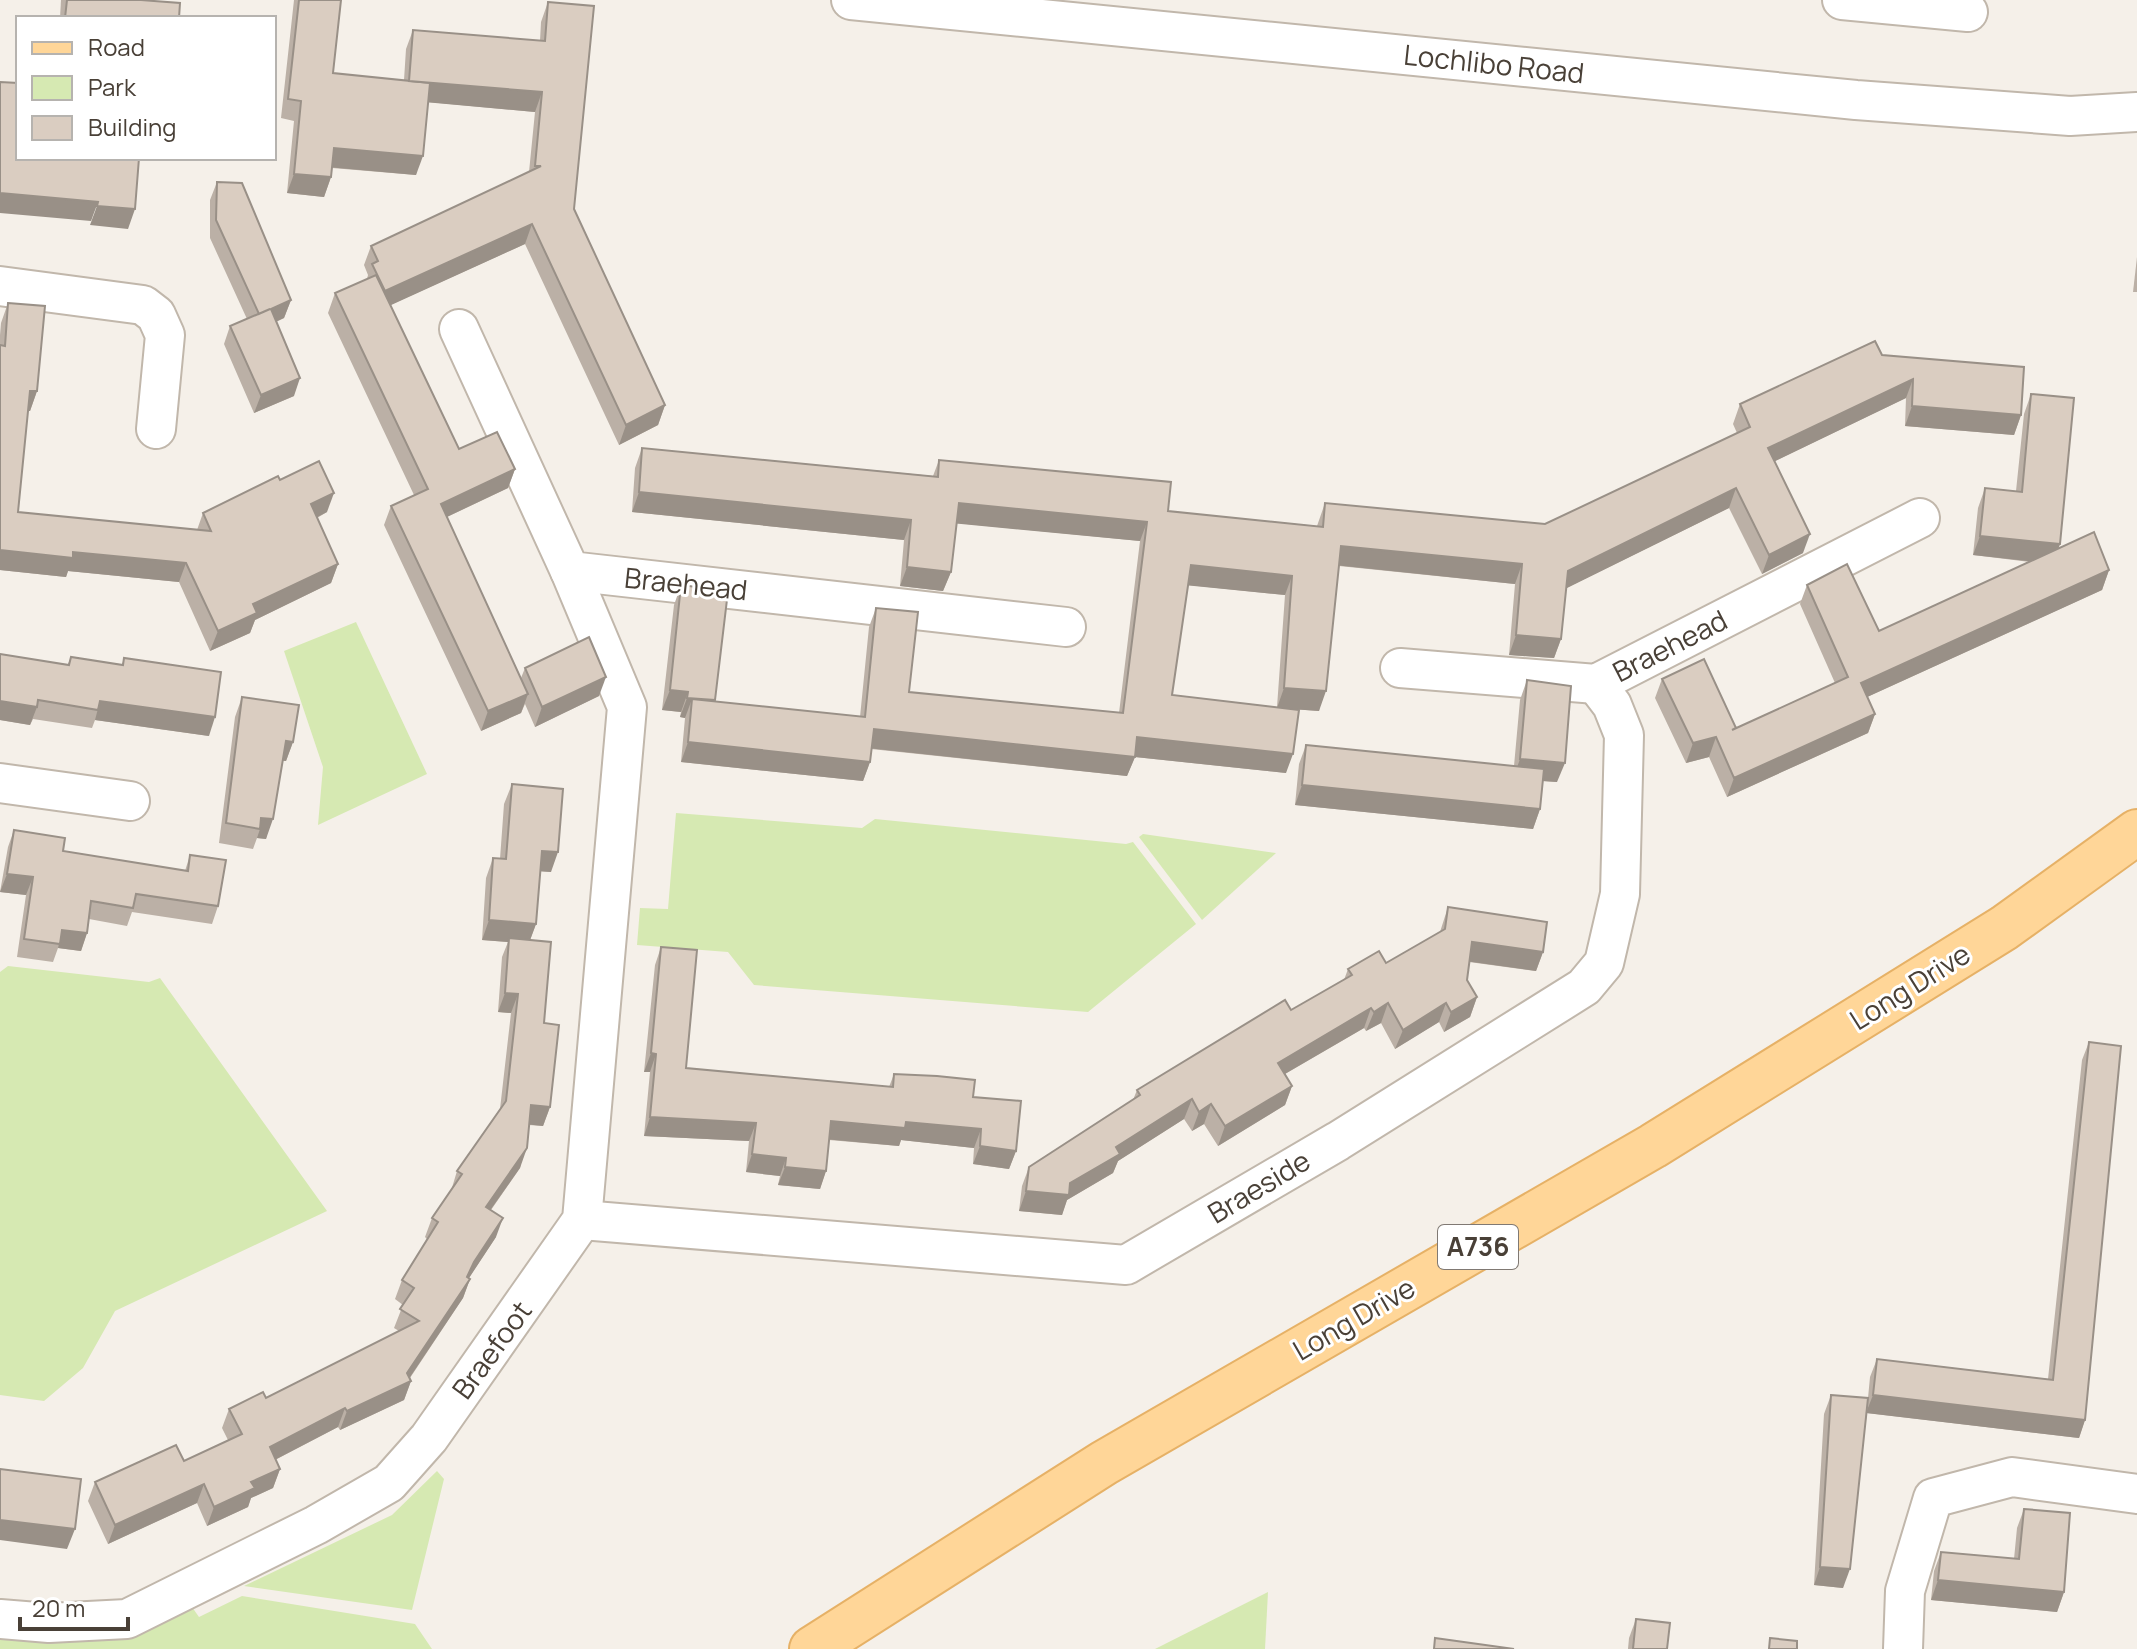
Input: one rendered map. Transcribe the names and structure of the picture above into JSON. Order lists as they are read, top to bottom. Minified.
{"streets":{"main road":["Long Drive","A736"],"street":["Lochlibo Road","Braehead","Braeside","Braefoot"]},"crossings":[["Braehead","Braeside"],["Braeside","Braefoot"]],"legend":["Road","Park","Building"],"scale_bar":"20 m"}
